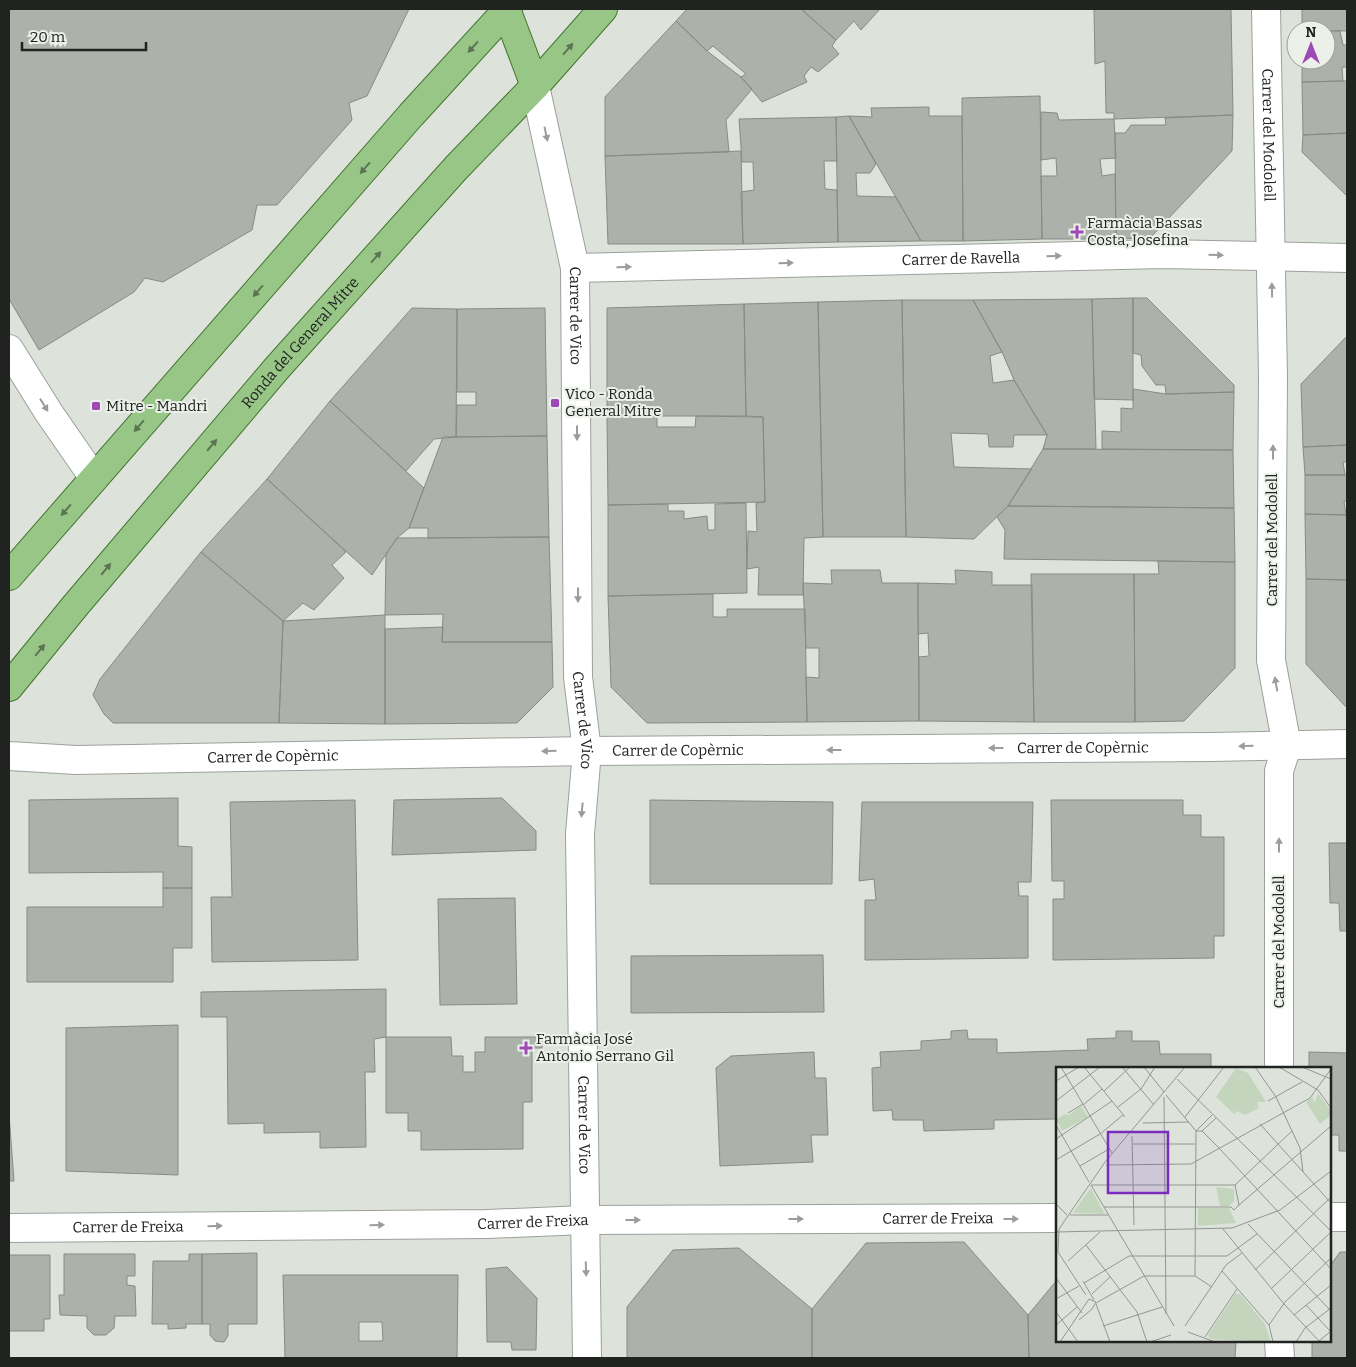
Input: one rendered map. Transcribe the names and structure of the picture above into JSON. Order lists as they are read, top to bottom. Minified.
{"streets":{"main road":["Ronda del General Mitre"],"street":["Carrer del Modolell","Carrer de Ravella","Carrer de Vico","Carrer de Copèrnic","Carrer de Freixa"]},"crossings":[["Carrer del Modolell","Carrer de Ravella"],["Carrer del Modolell","Carrer de Copèrnic"],["Carrer de Ravella","Carrer de Vico"],["Carrer de Vico","Ronda del General Mitre"],["Carrer de Vico","Carrer de Copèrnic"],["Carrer de Vico","Carrer de Freixa"]],"one_way":["Carrer del Modolell","Carrer de Ravella","Carrer de Vico","Carrer de Copèrnic","Carrer de Freixa"],"places":{"health":["Farmàcia Bassas Costa, Josefina","Farmàcia José Antonio Serrano Gil"],"transit":["Vico - Ronda General Mitre","Mitre - Mandri"]},"scale_bar":"20 m","north":"top"}
